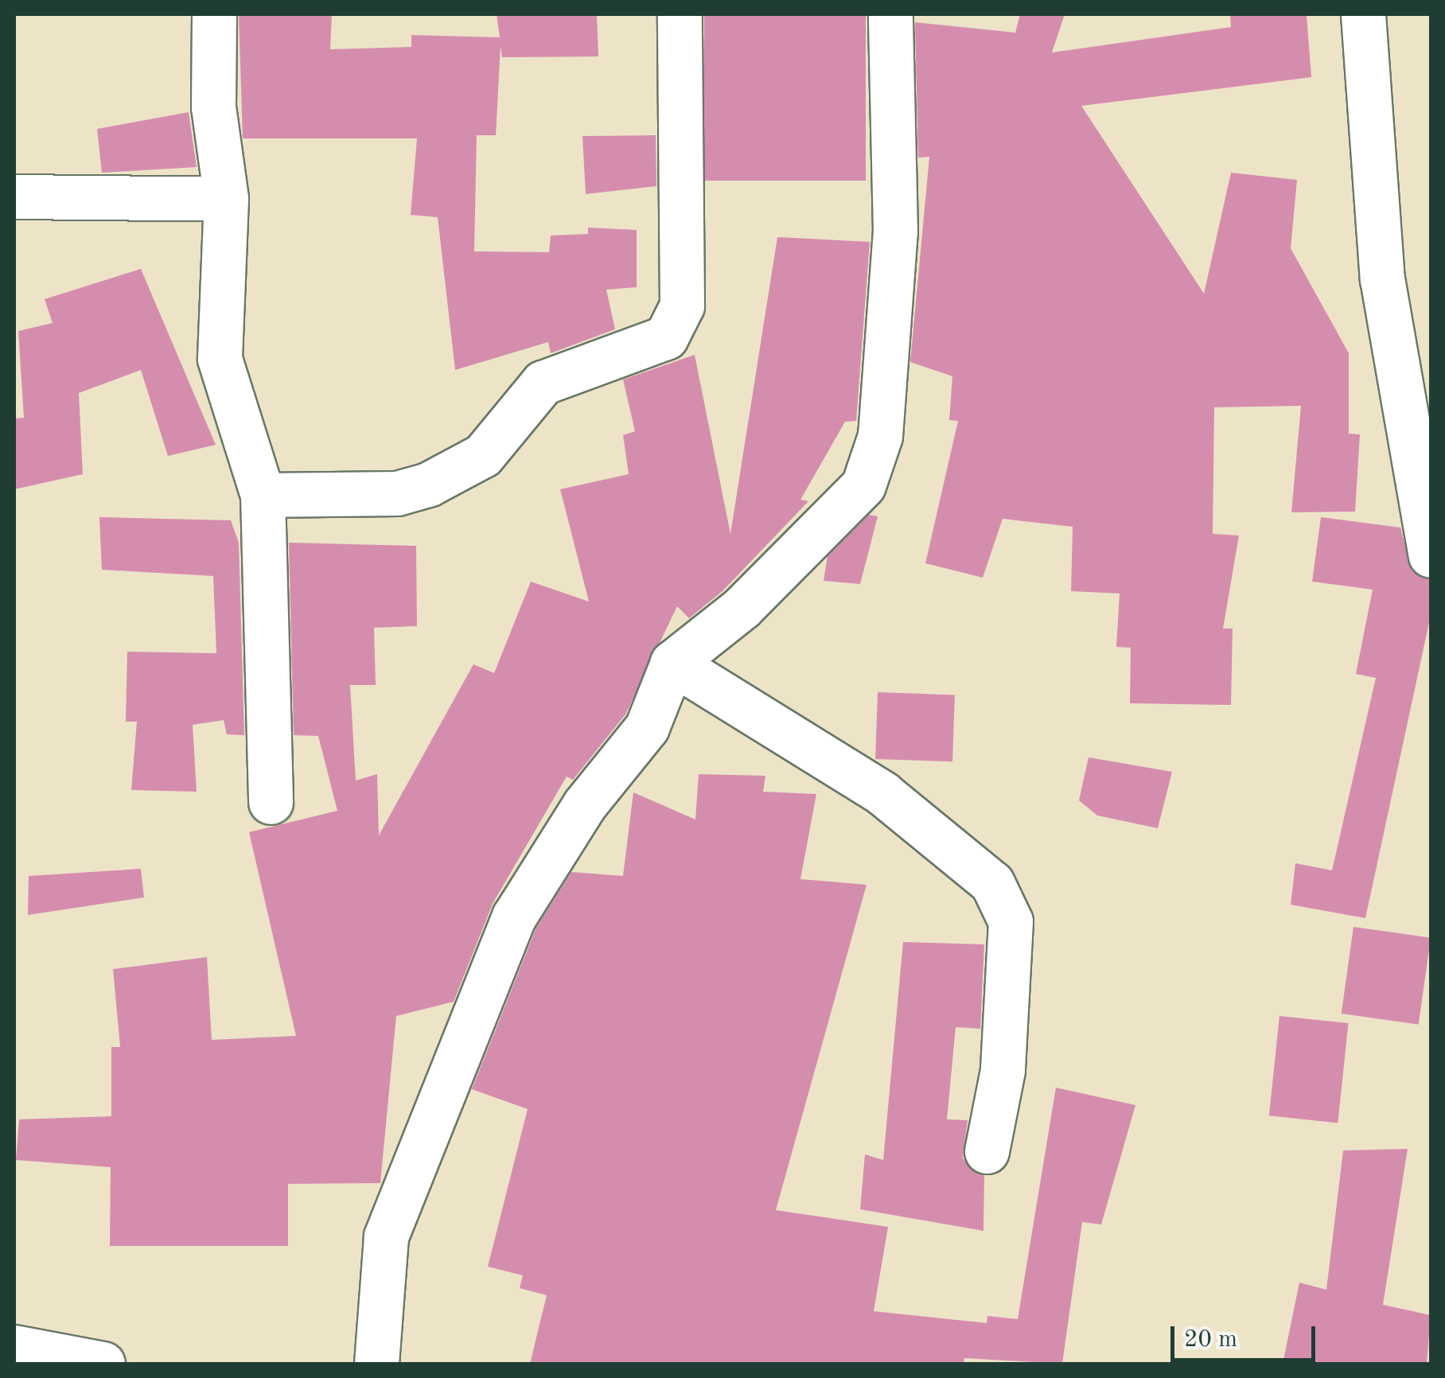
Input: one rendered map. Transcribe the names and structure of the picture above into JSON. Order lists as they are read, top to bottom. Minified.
{"scale_bar":"20 m"}
